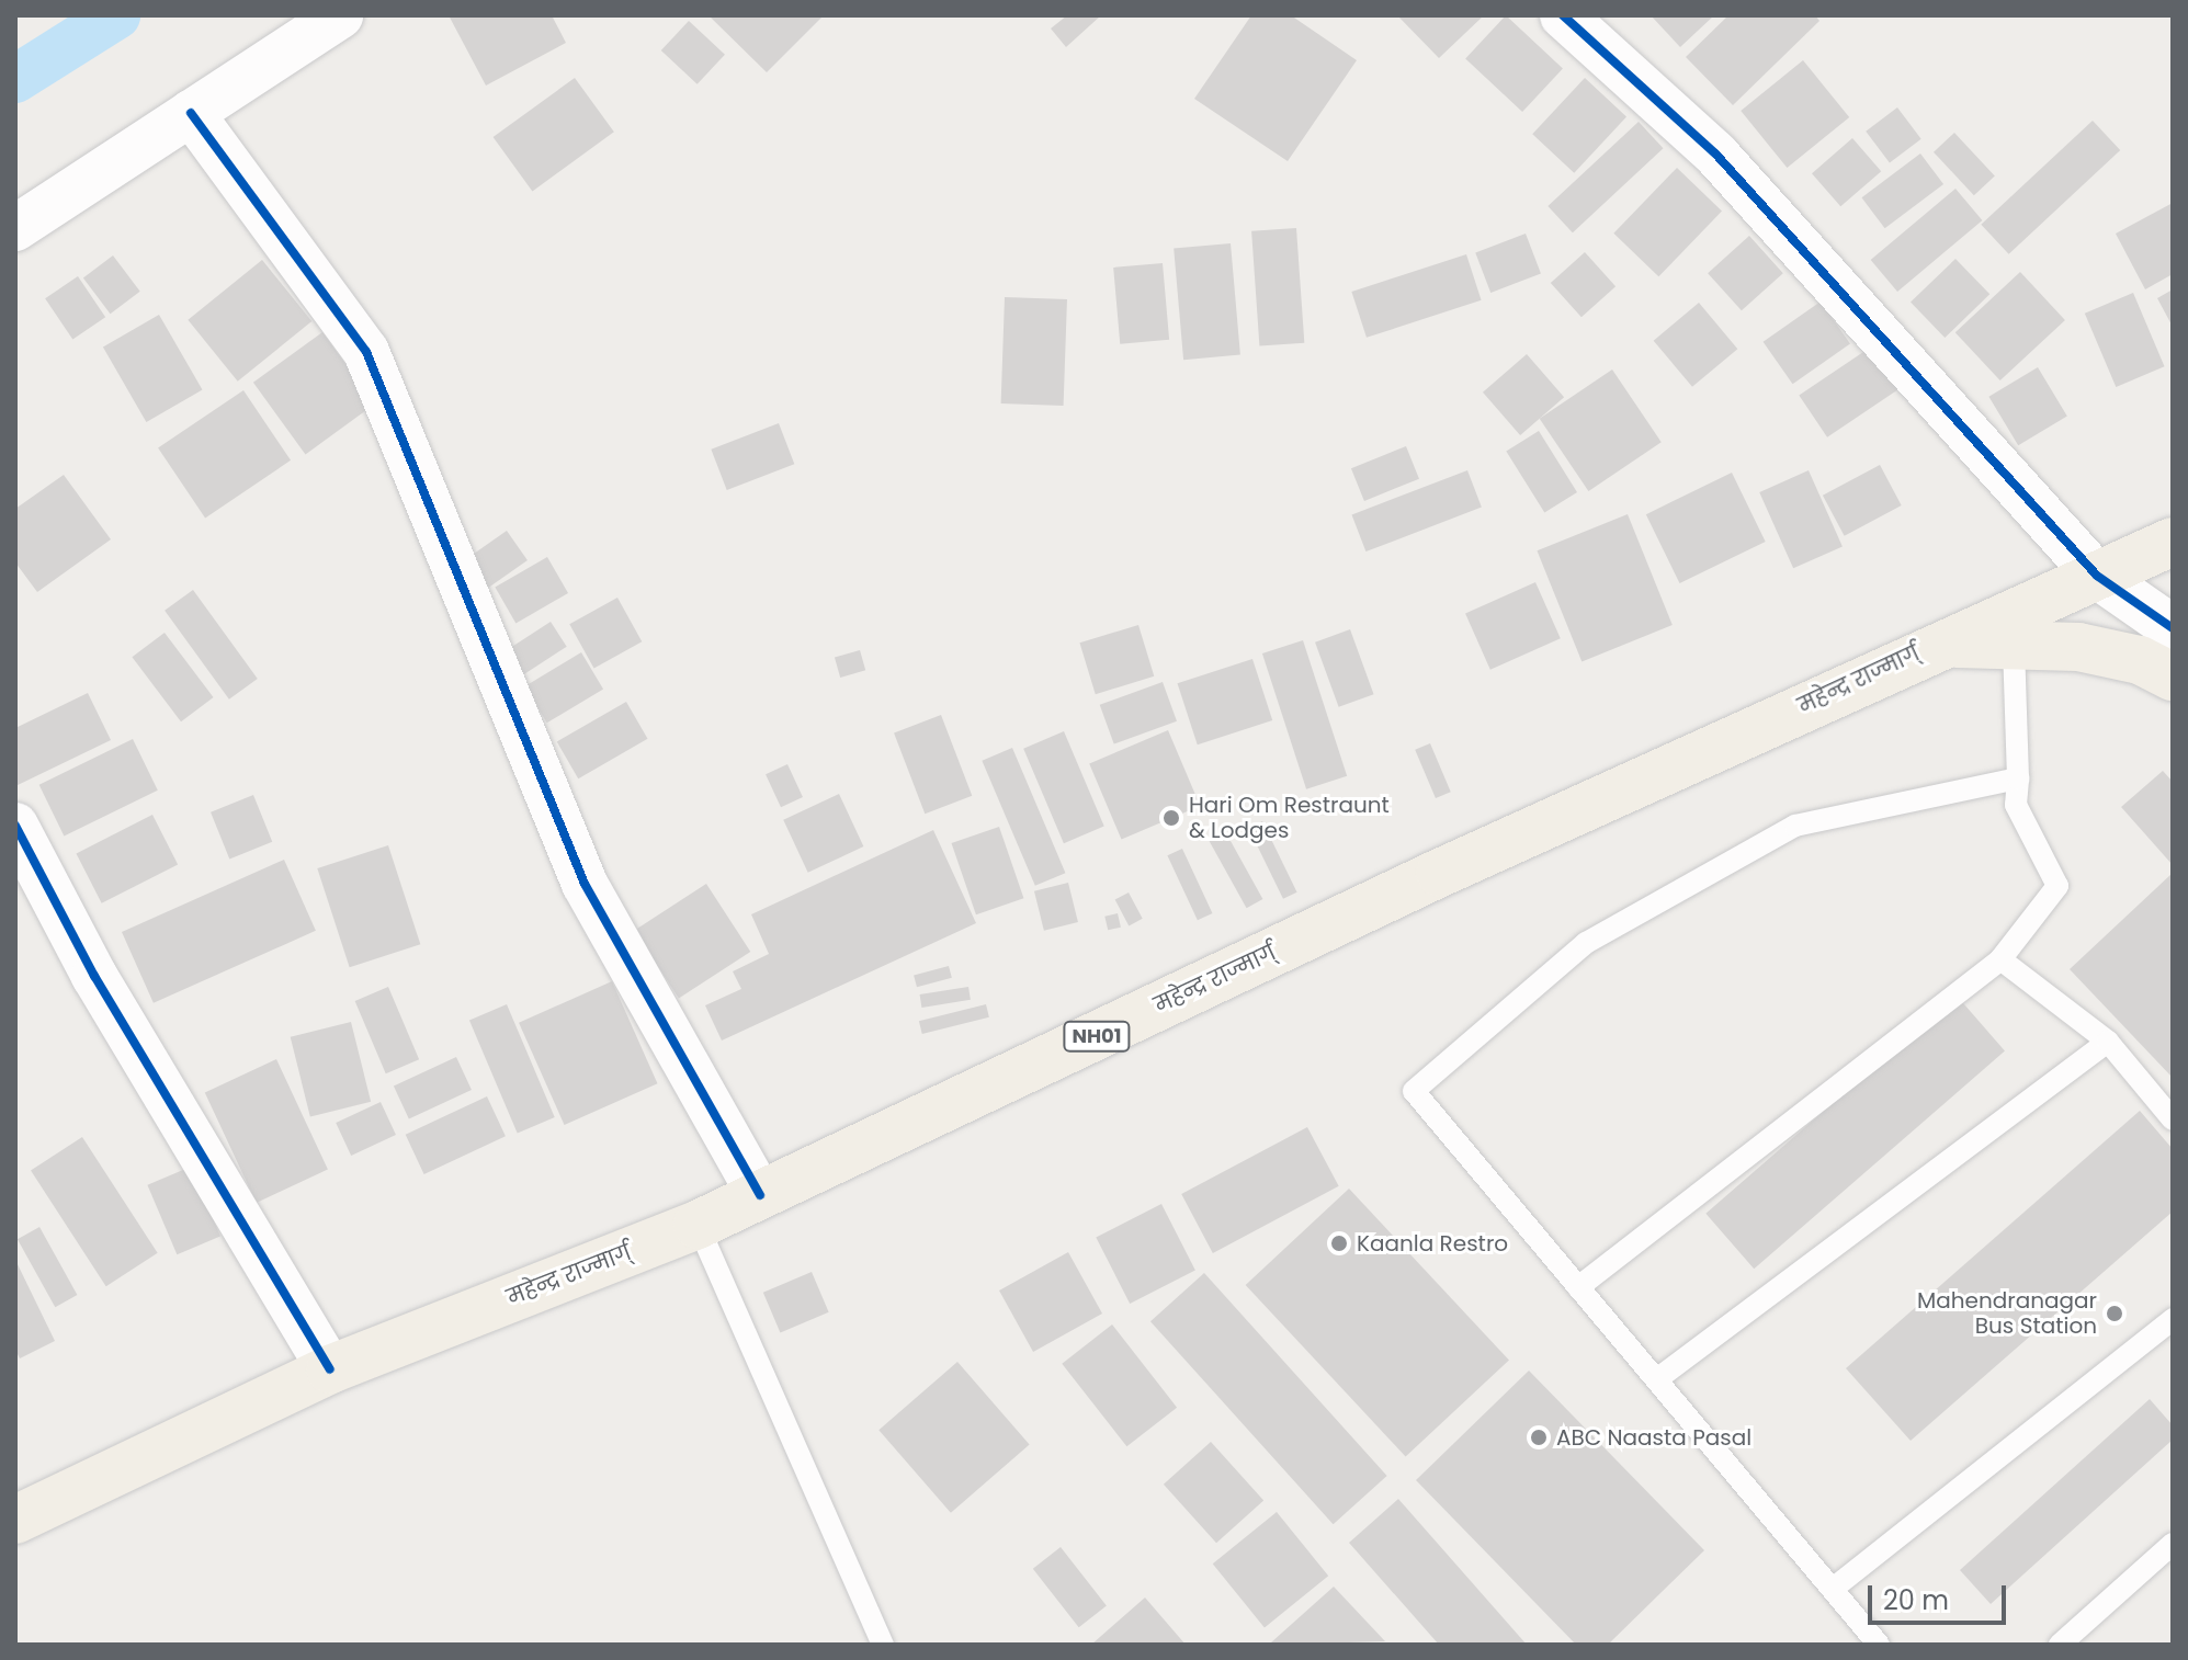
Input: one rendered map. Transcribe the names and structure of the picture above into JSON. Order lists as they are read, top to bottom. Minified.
{"streets":{"highway":["महेन्द्र राज्मार्ग्","NH01"]},"places":["Hari Om Restraunt & Lodges","Kaanla Restro","Mahendranagar Bus Station","ABC Naasta Pasal"],"scale_bar":"20 m"}
